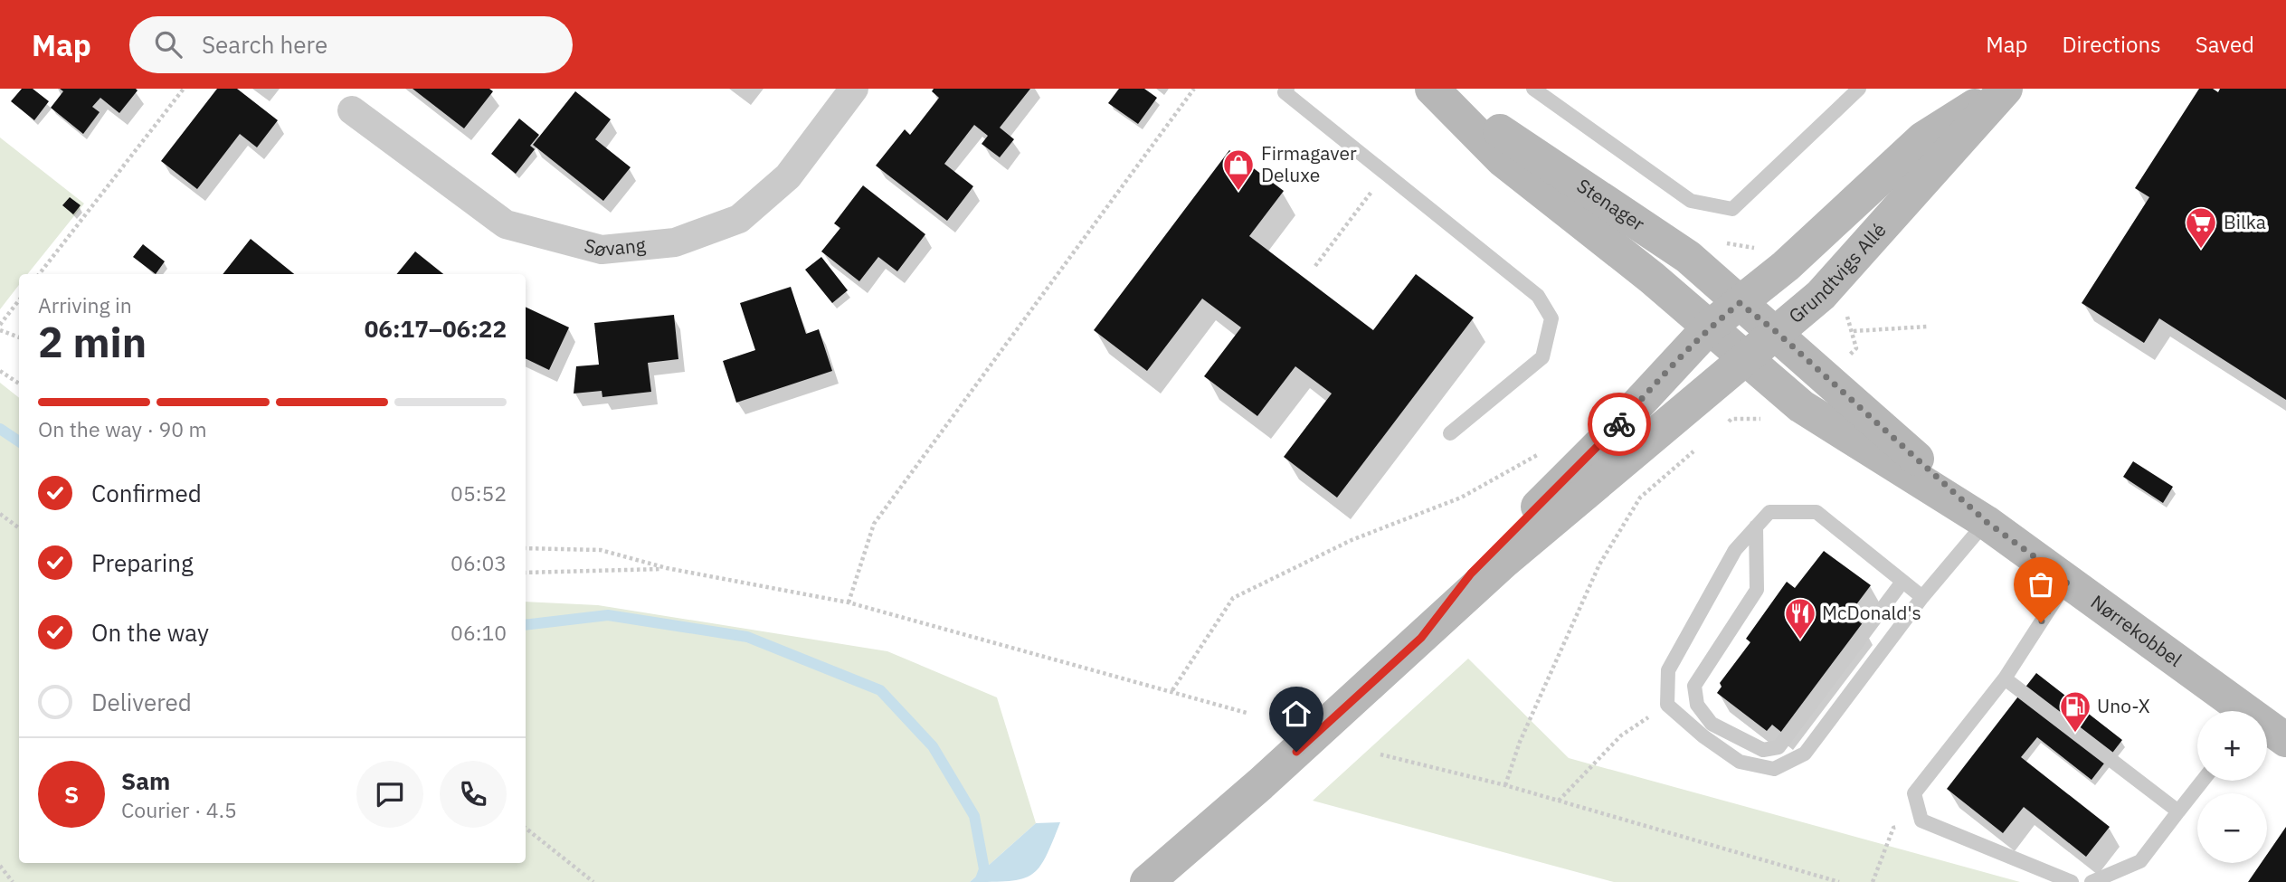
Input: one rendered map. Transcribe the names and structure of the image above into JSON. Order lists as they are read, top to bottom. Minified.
{"streets":{"street":["Stenager","Søvang","Grundtvigs Allé","Nørrekobbel"]},"crossings":[["Stenager","Grundtvigs Allé"],["Stenager","Nørrekobbel"],["Grundtvigs Allé","Nørrekobbel"]],"places":{"shop":["Firmagaver Deluxe"],"supermarket":["Bilka"],"restaurant":["McDonald's"],"fuel station":["Uno-X"]},"page":{"header":"Map","search":"Search here","nav":["Map","Directions","Saved"],"heading":["2 min","Arriving in","06:17–06:22"],"panel":["Sam","Courier · 4.5"],"bar":"On the way · 90 m","list":[["Confirmed","05:52"],["Preparing","06:03"],["On the way","06:10"],"Delivered"],"map_buttons":["+","−"],"round":"S"}}
